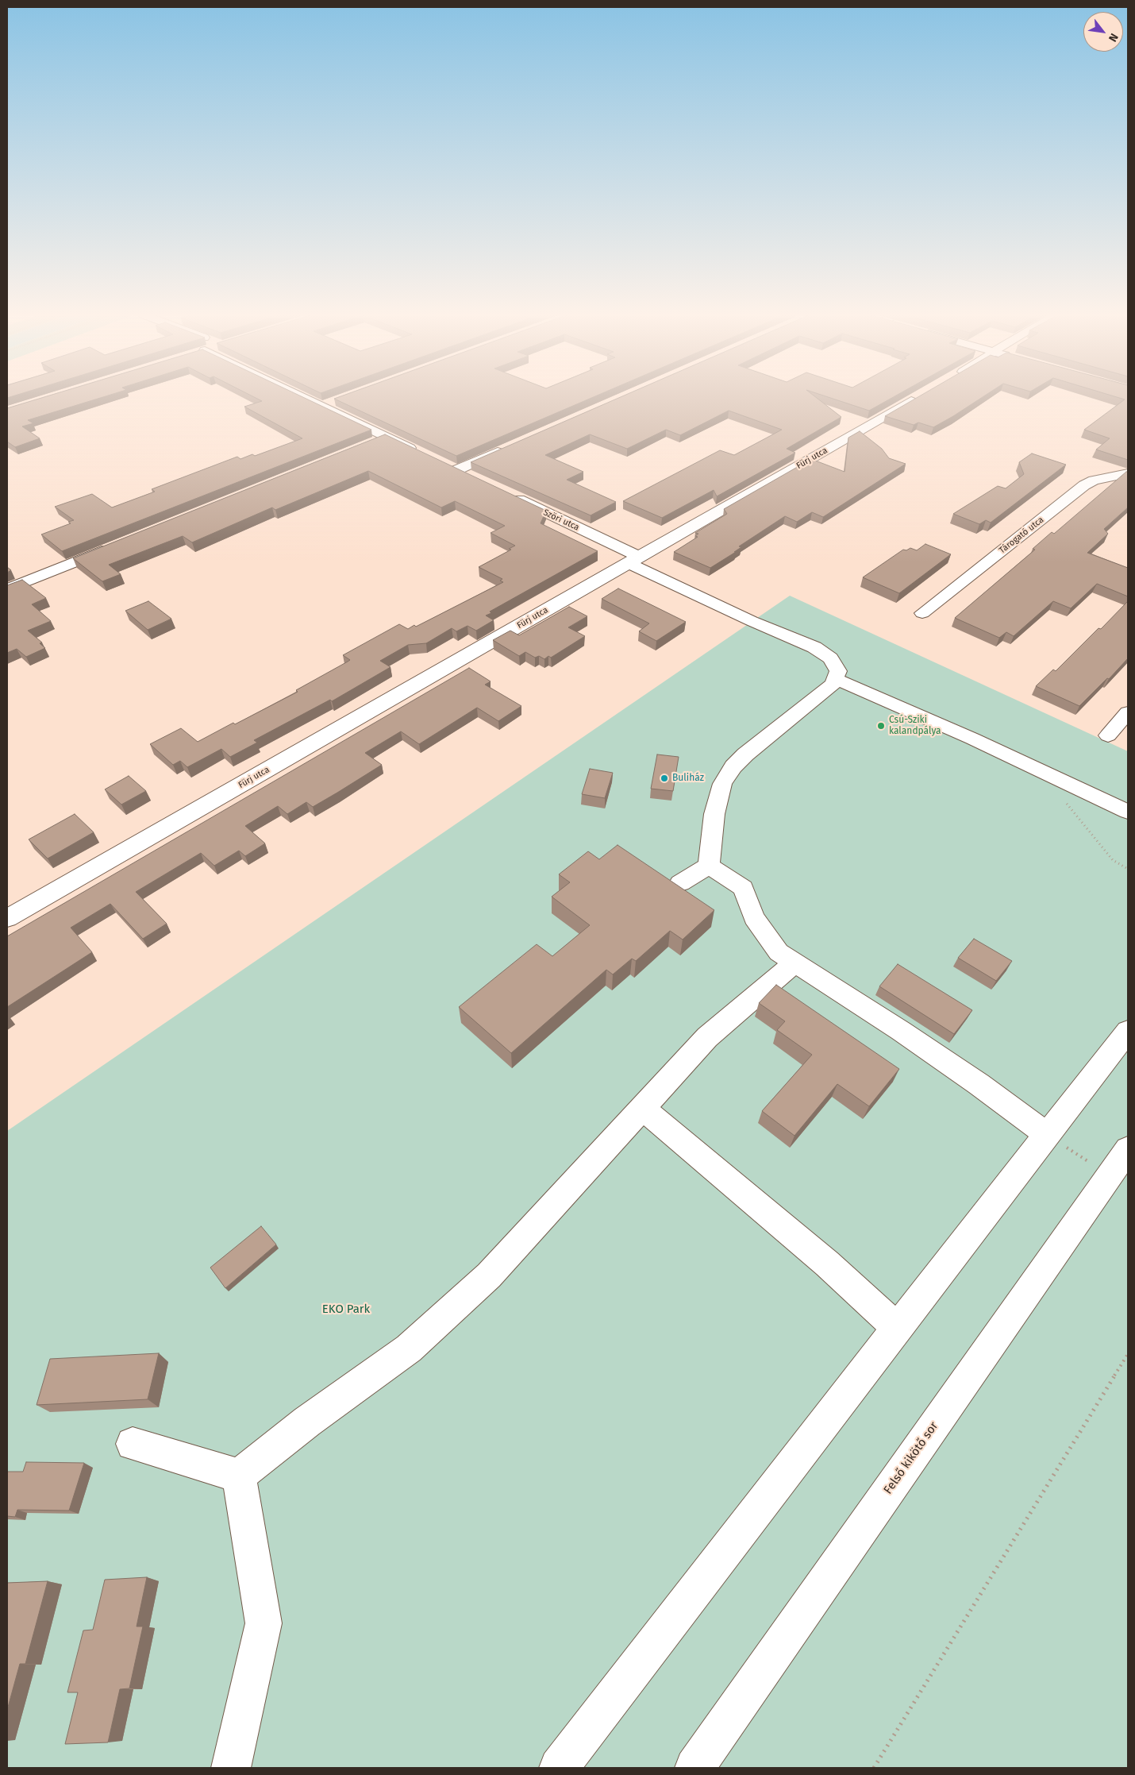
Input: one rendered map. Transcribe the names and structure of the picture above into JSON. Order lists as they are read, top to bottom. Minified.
{"streets":{"street":["Fürj utca","Szöri utca","Tárogató utca","Felső kikötő sor"]},"crossings":[["Fürj utca","Szöri utca"]],"parks":["EKO Park"],"places":["Csú-Sziki kalandpálya","Buliház"],"north":"bottom right"}
